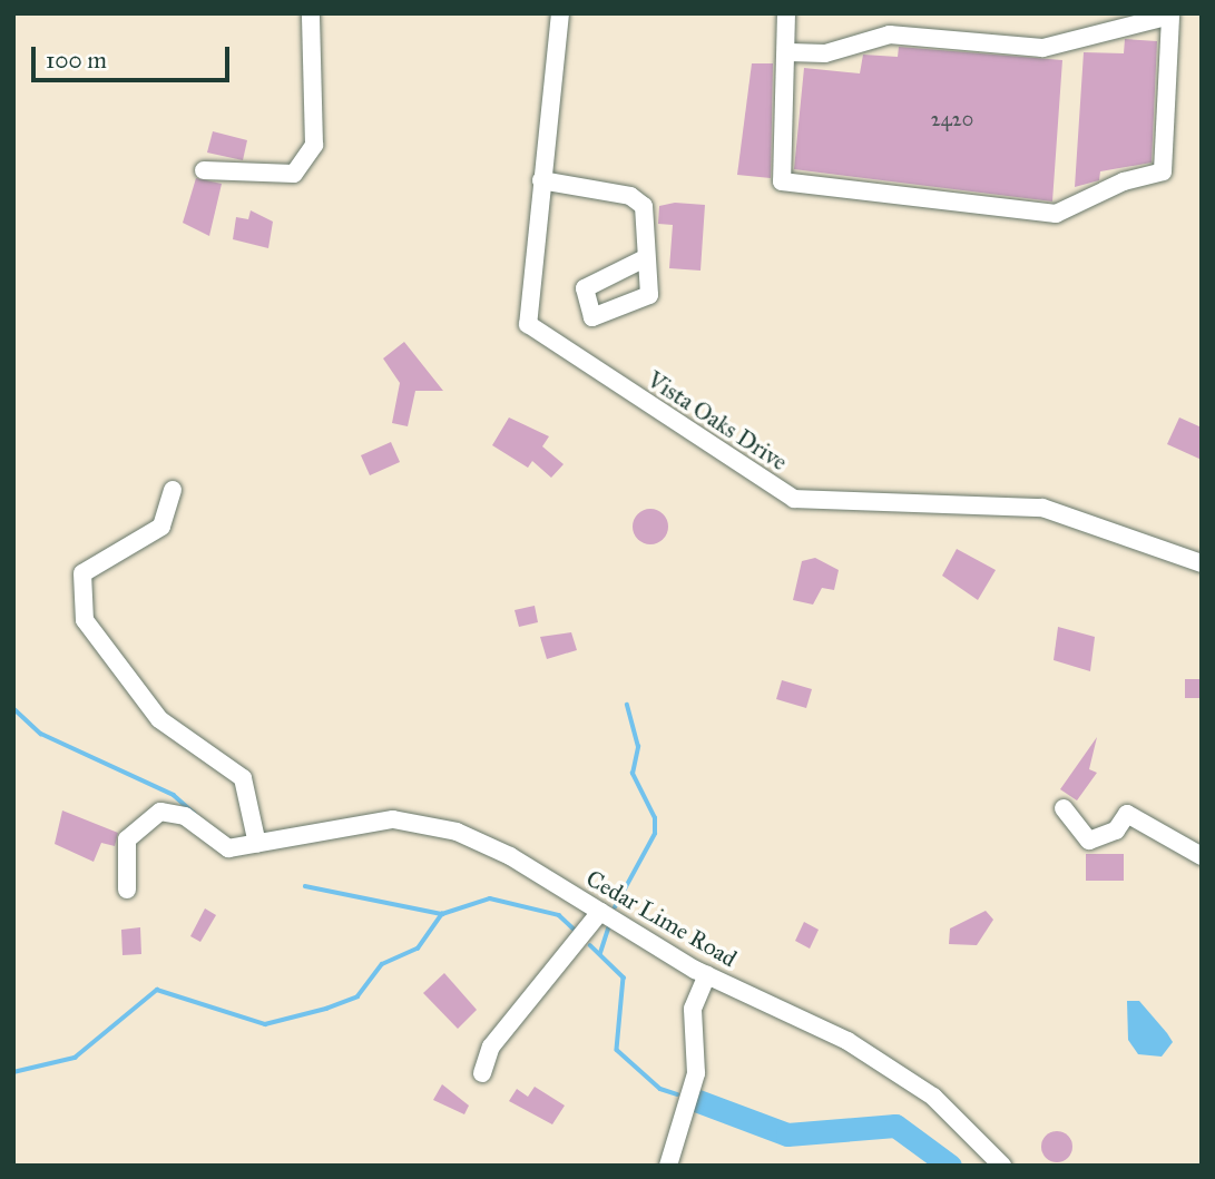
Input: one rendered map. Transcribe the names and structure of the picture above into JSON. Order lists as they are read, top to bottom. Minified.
{"streets":{"street":["Vista Oaks Drive","Cedar Lime Road"]},"house_numbers":["2420"],"scale_bar":"100 m"}
